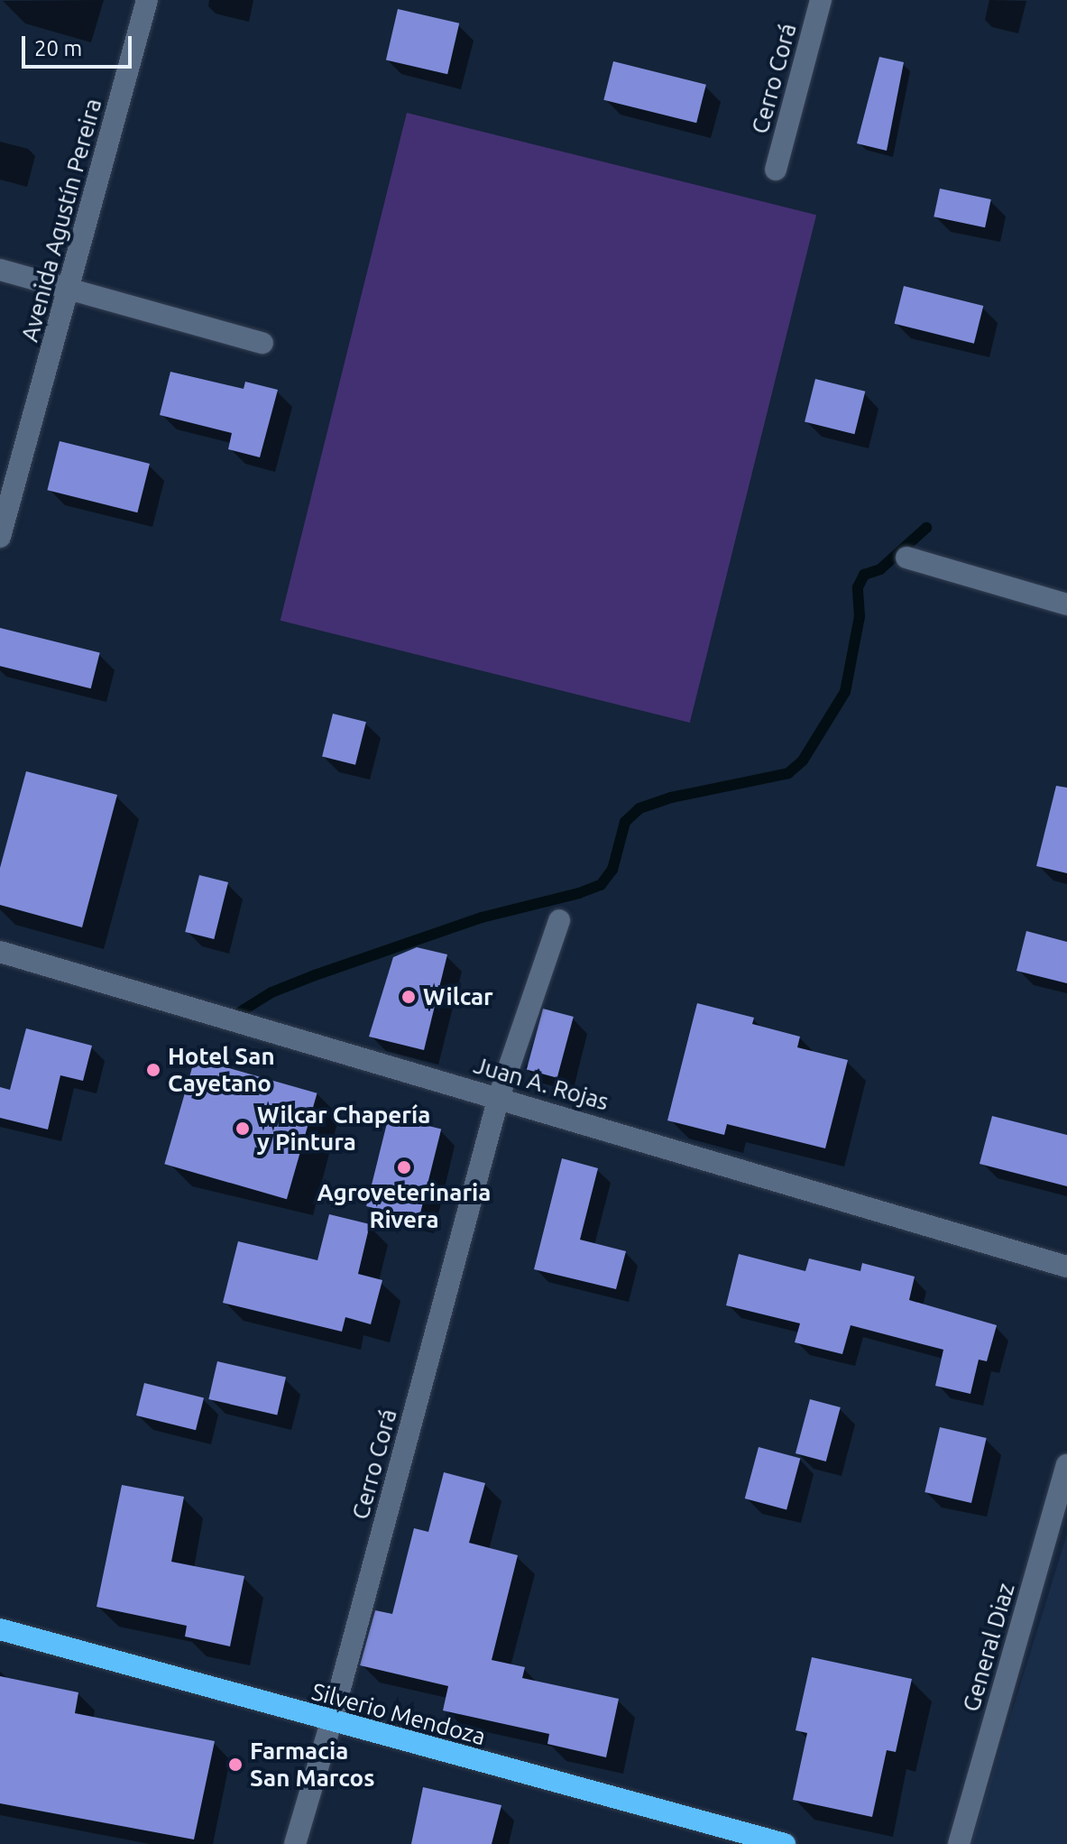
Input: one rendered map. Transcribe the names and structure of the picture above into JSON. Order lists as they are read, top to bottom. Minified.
{"streets":{"highway":["Silverio Mendoza"],"street":["Cerro Corá","Avenida Agustín Pereira","Juan A. Rojas","General Diaz"]},"crossings":[["Cerro Corá","Juan A. Rojas"],["Cerro Corá","Silverio Mendoza"]],"places":["Wilcar","Hotel San Cayetano","Wilcar Chapería y Pintura","Agroveterinaria Rivera","Farmacia San Marcos"],"scale_bar":"20 m"}
